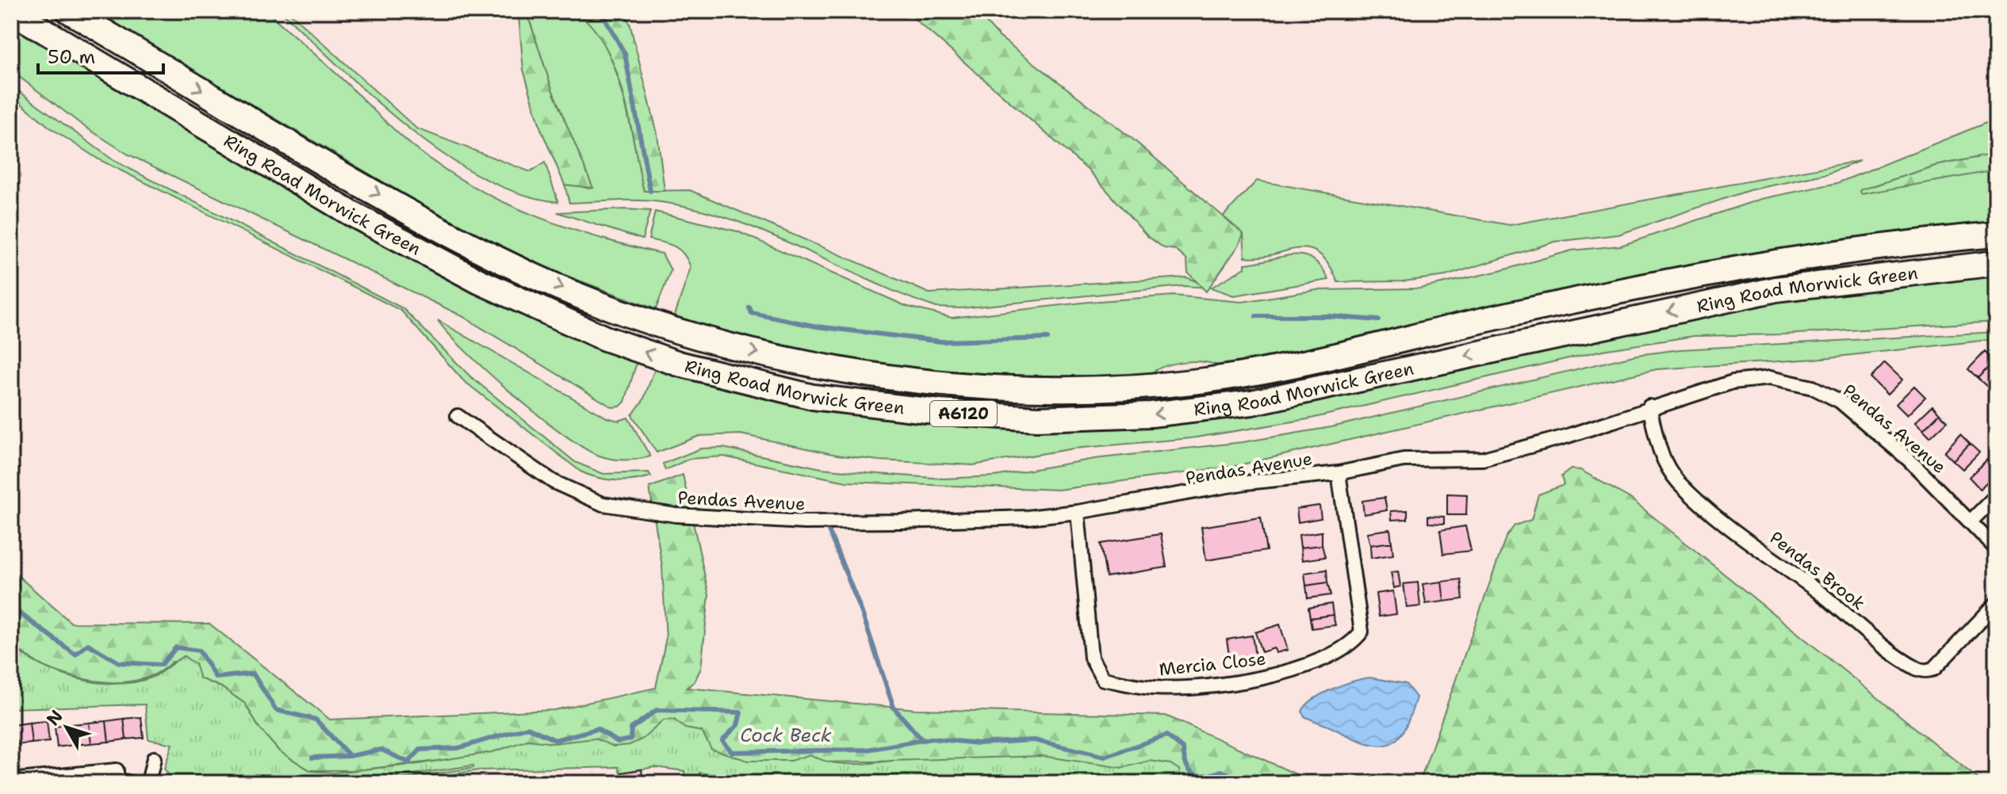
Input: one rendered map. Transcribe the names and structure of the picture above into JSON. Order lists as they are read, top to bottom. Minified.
{"streets":{"highway":["Ring Road Morwick Green","A6120"],"street":["Pendas Avenue","Pendas Brook","Mercia Close"]},"crossings":[["Pendas Avenue","Pendas Brook"],["Pendas Avenue","Mercia Close"]],"water":["Cock Beck"],"scale_bar":"50 m","north":"top left"}
